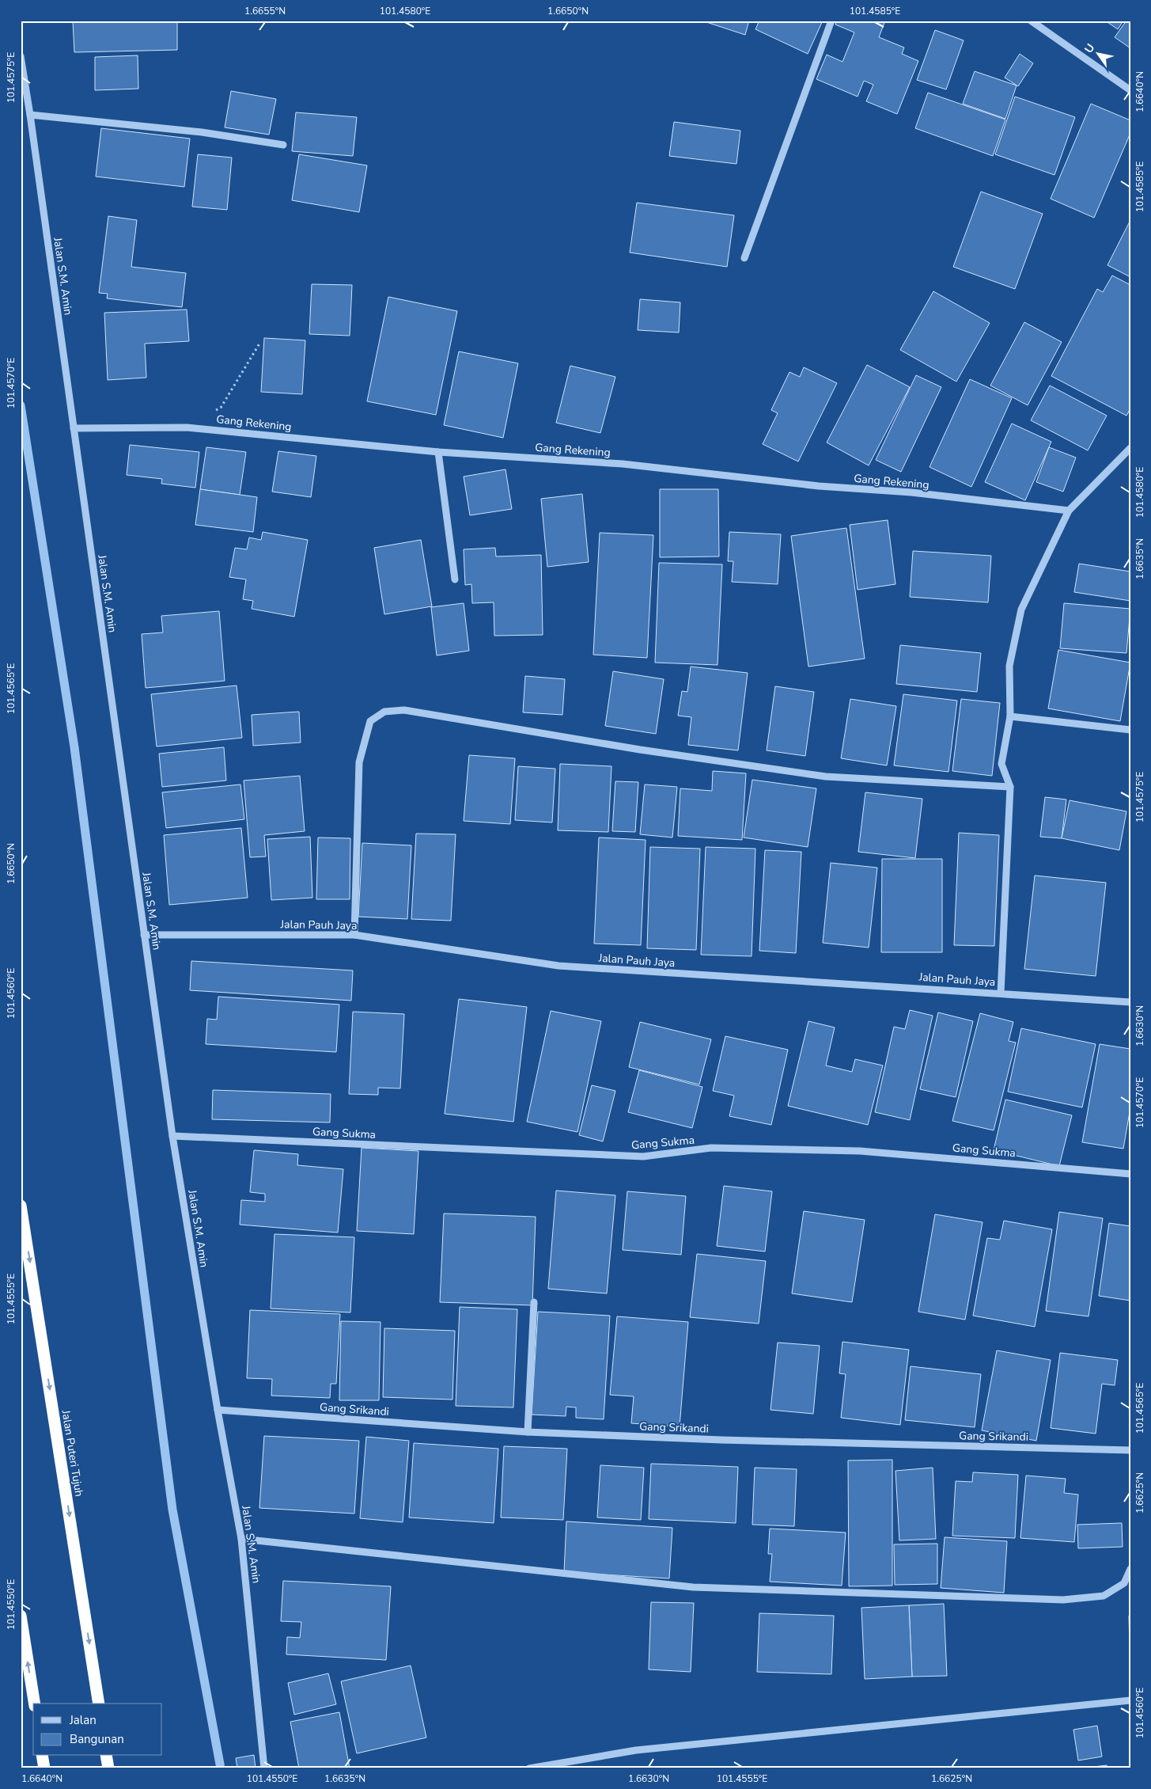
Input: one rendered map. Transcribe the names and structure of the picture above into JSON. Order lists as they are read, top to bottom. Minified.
{"streets":{"highway":["Jalan Puteri Tujuh"],"street":["Jalan S.M. Amin","Gang Rekening","Jalan Pauh Jaya","Gang Sukma","Gang Srikandi"]},"crossings":[["Jalan S.M. Amin","Gang Rekening"],["Jalan S.M. Amin","Jalan Pauh Jaya"],["Jalan S.M. Amin","Gang Sukma"],["Jalan S.M. Amin","Gang Srikandi"]],"one_way":["Jalan Puteri Tujuh"],"legend":["Jalan","Bangunan"],"north":"top left","coordinates":["1.6655°N","101.4580°E","1.6650°N","101.4585°E","101.4575°E","1.6640°N","101.4570°E","1.6635°N","101.4565°E","101.4560°E","1.6630°N","101.4555°E","1.6625°N","101.4550°E"]}
